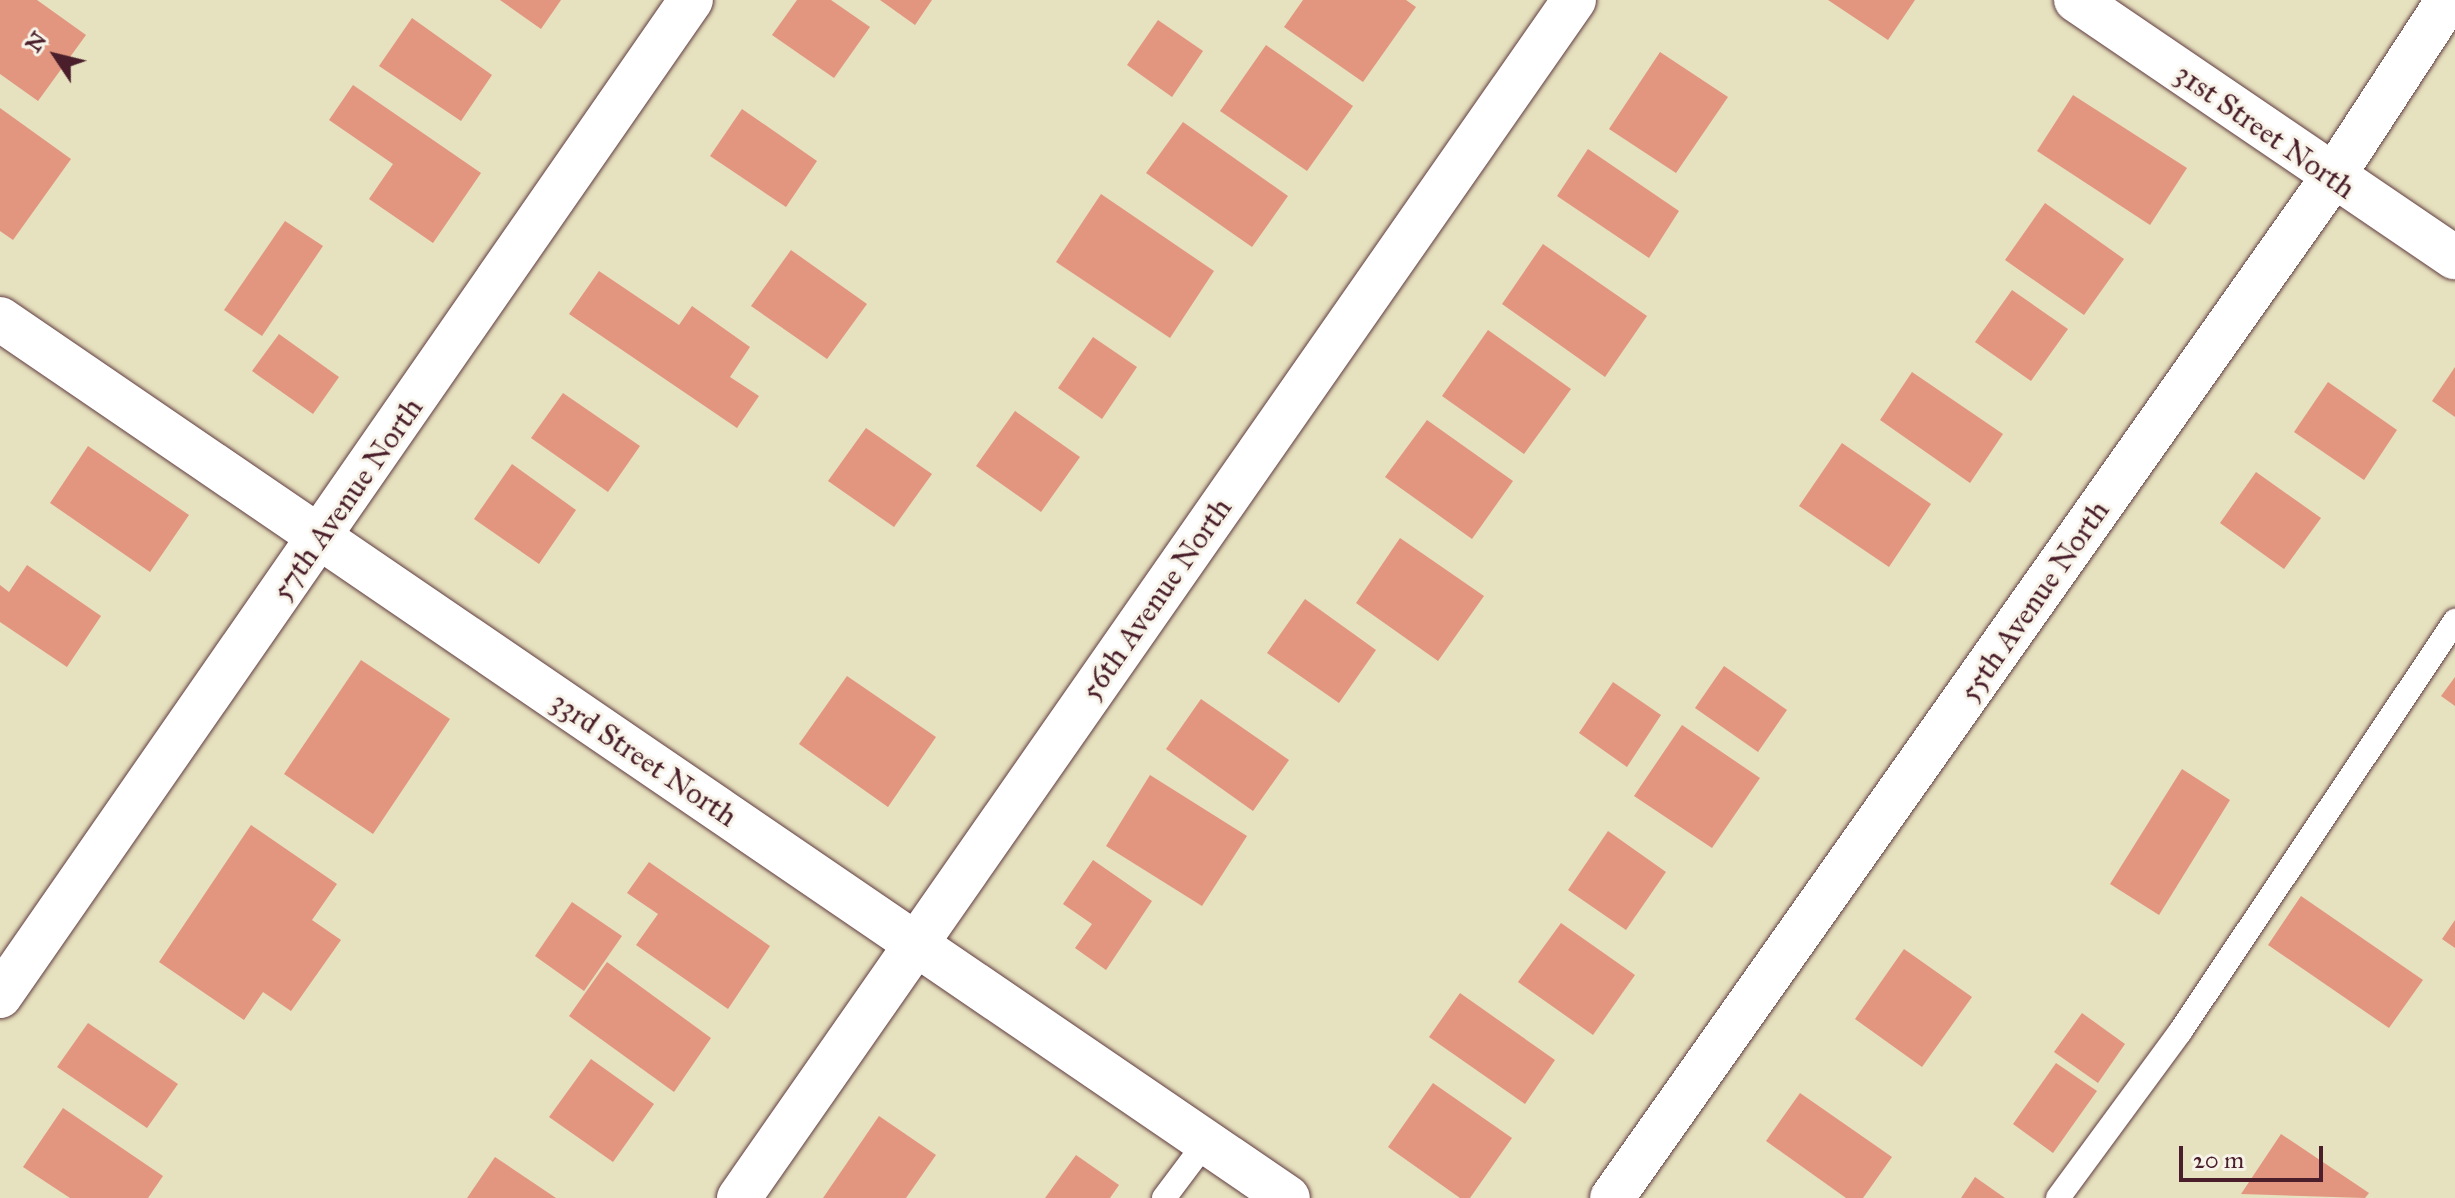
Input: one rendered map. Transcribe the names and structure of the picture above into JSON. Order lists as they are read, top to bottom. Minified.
{"streets":{"street":["31st Street North","57th Avenue North","56th Avenue North","55th Avenue North","33rd Street North"]},"crossings":[["31st Street North","55th Avenue North"],["57th Avenue North","33rd Street North"],["56th Avenue North","33rd Street North"]],"scale_bar":"20 m","north":"top left"}
